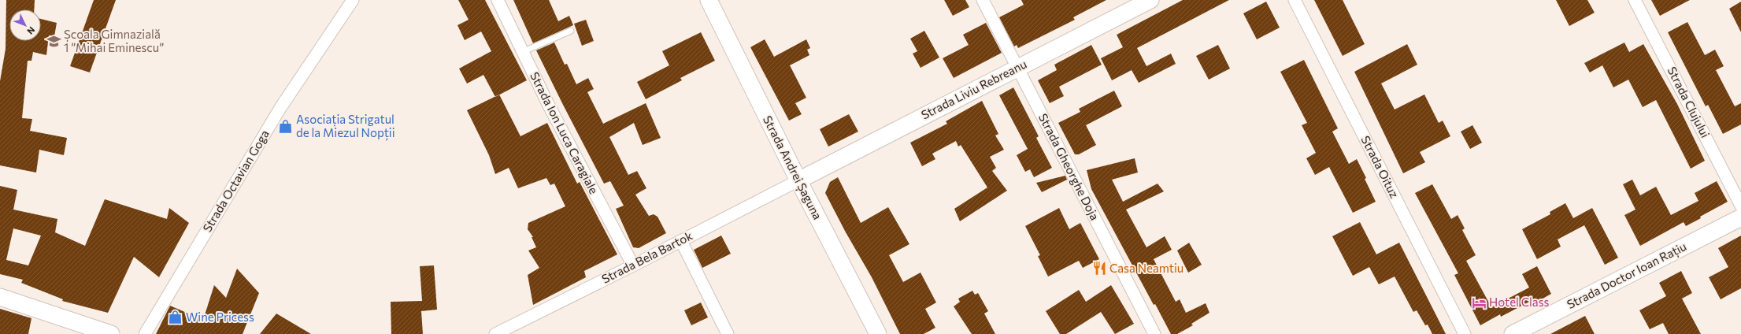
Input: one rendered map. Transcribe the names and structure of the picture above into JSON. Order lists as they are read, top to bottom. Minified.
{"streets":{"street":["Strada Liviu Rebreanu","Strada Clujului","Strada Ion Luca Caragiale","Strada Gheorghe Doja","Strada Oituz","Strada Andrei Șaguna","Strada Octavian Goga","Strada Bela Bartok","Strada Doctor Ioan Rațiu"]},"crossings":[["Strada Liviu Rebreanu","Strada Gheorghe Doja"],["Strada Liviu Rebreanu","Strada Andrei Șaguna"],["Strada Liviu Rebreanu","Strada Bela Bartok"],["Strada Ion Luca Caragiale","Strada Bela Bartok"],["Strada Andrei Șaguna","Strada Bela Bartok"]],"places":{"school or university":["Școala Gimnazială 1 ”Mihai Eminescu”"],"shop":["Asociația Strigatul de la Miezul Nopții","Wine Pricess"],"restaurant":["Casa Neamtiu"],"hotel":["Hotel Class"]},"north":"bottom right"}
